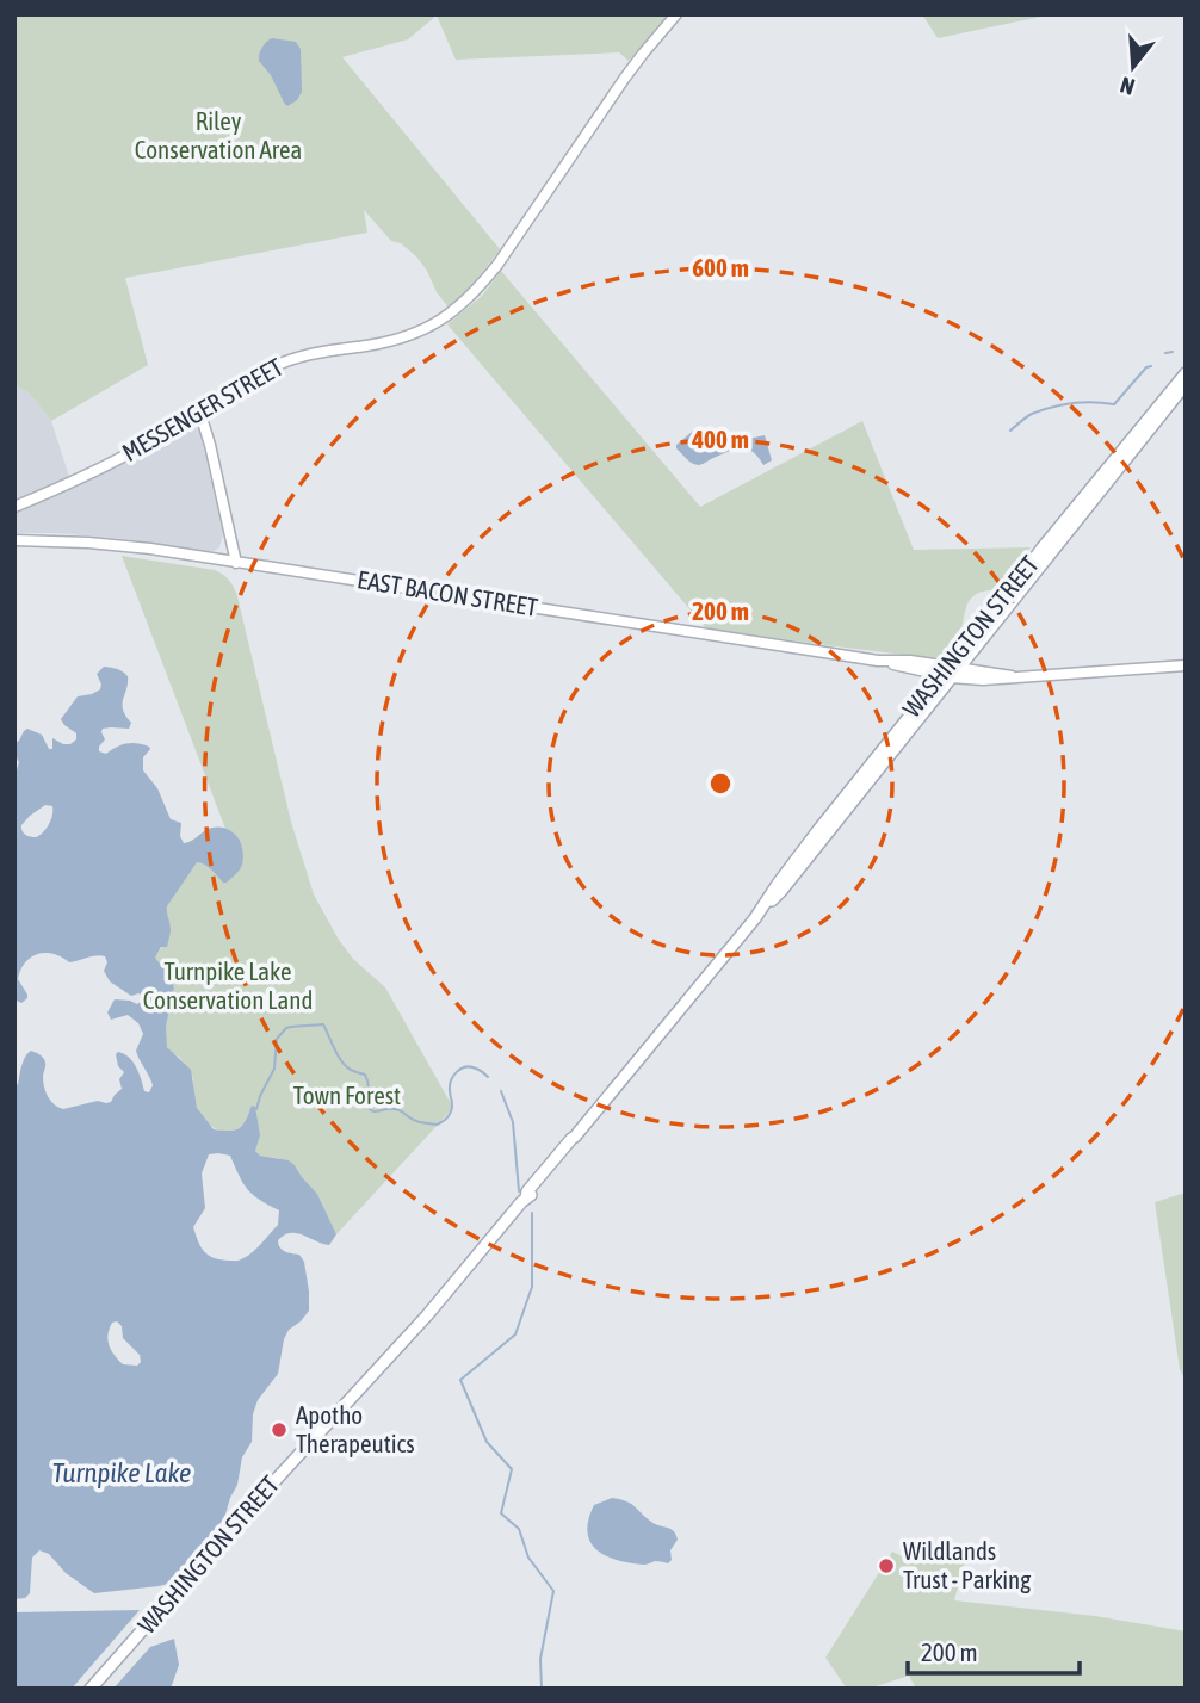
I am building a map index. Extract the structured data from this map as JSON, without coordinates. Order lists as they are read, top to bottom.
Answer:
{
  "streets": {
    "main road": ["MESSENGER STREET", "EAST BACON STREET", "WASHINGTON STREET"]
  },
  "crossings": [
    ["EAST BACON STREET", "WASHINGTON STREET"]
  ],
  "water": ["Turnpike Lake"],
  "parks": ["Riley Conservation Area", "Turnpike Lake Conservation Land", "Town Forest"],
  "places": ["Apotho Therapeutics", "Wildlands Trust - Parking"],
  "scale_bar": "200 m",
  "north": "bottom",
  "rings": ["600 m", "400 m", "200 m"]
}
